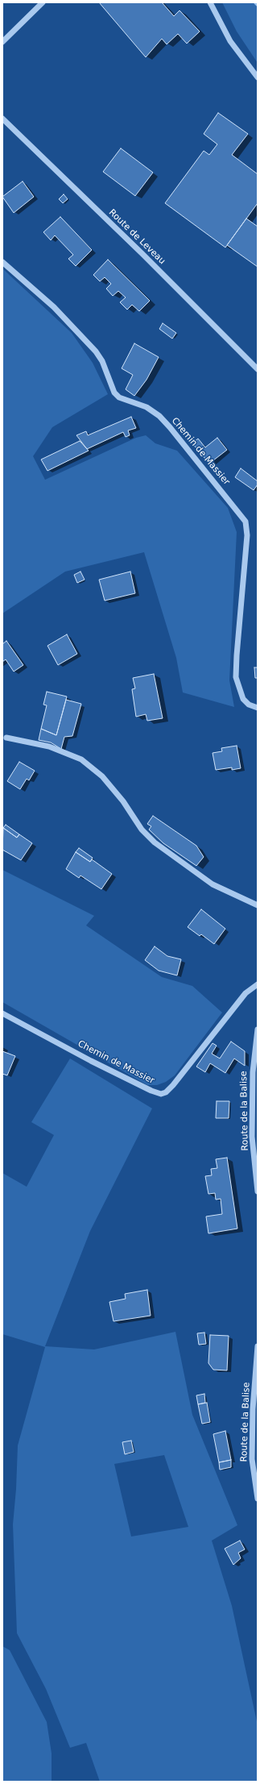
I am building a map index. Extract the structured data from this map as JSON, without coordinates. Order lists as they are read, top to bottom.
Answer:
{
  "streets": {
    "street": ["Route de Leveau", "Chemin de Massier", "Route de la Balise"]
  }
}
